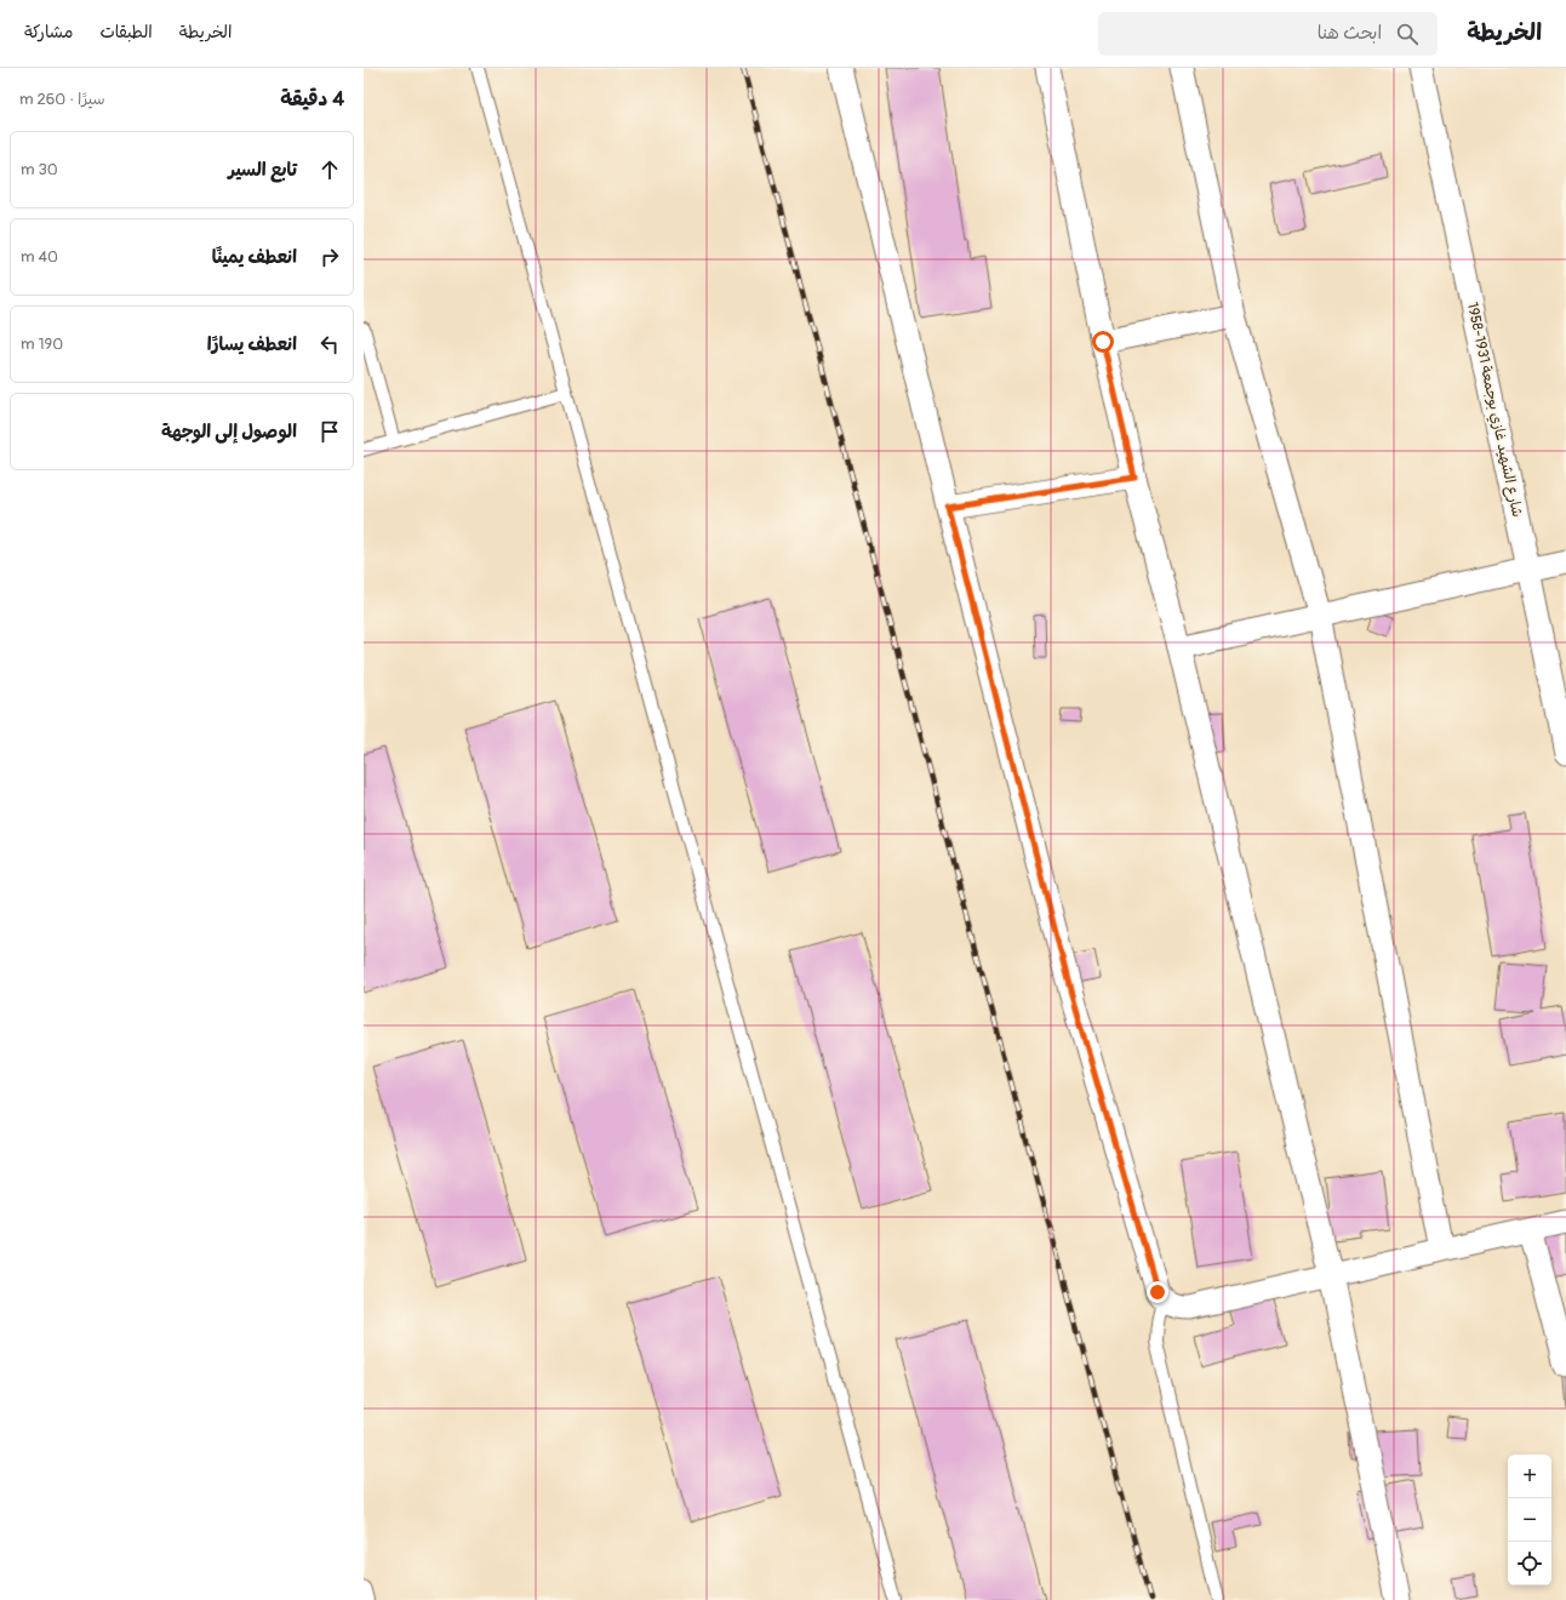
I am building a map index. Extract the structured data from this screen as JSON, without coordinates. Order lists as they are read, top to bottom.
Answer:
{
  "streets": {
    "street": ["شارع الشهيد غازي بوجمعة 1931-1958"]
  },
  "page": {
    "header": "الخريطة",
    "search": "ابحث هنا",
    "nav": ["الخريطة", "الطبقات", "مشاركة"],
    "heading": ["4 دقيقة", "سيرًا · 260 m"],
    "list": [
      ["تابع السير", "30 m"],
      ["انعطف يمينًا", "40 m"],
      ["انعطف يسارًا", "190 m"],
      "الوصول إلى الوجهة"
    ],
    "map_buttons": ["+", "−"]
  }
}
